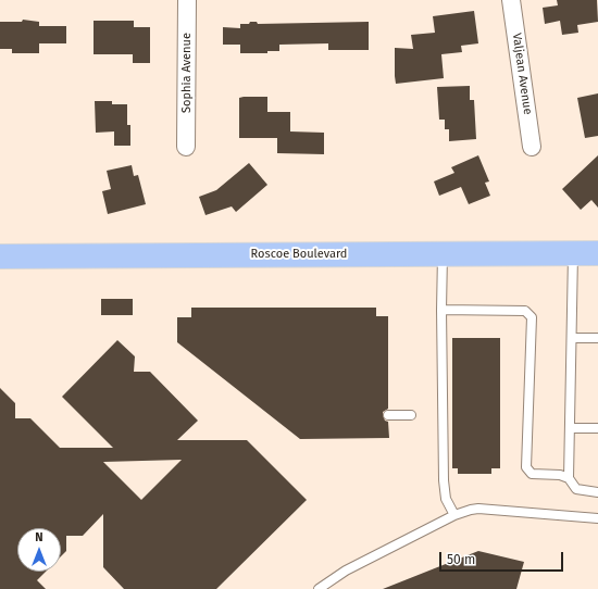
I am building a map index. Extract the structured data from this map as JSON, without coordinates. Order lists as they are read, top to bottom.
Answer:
{
  "streets": {
    "main road": ["Roscoe Boulevard"],
    "street": ["Sophia Avenue", "Valjean Avenue"]
  },
  "scale_bar": "50 m",
  "north": "top"
}
